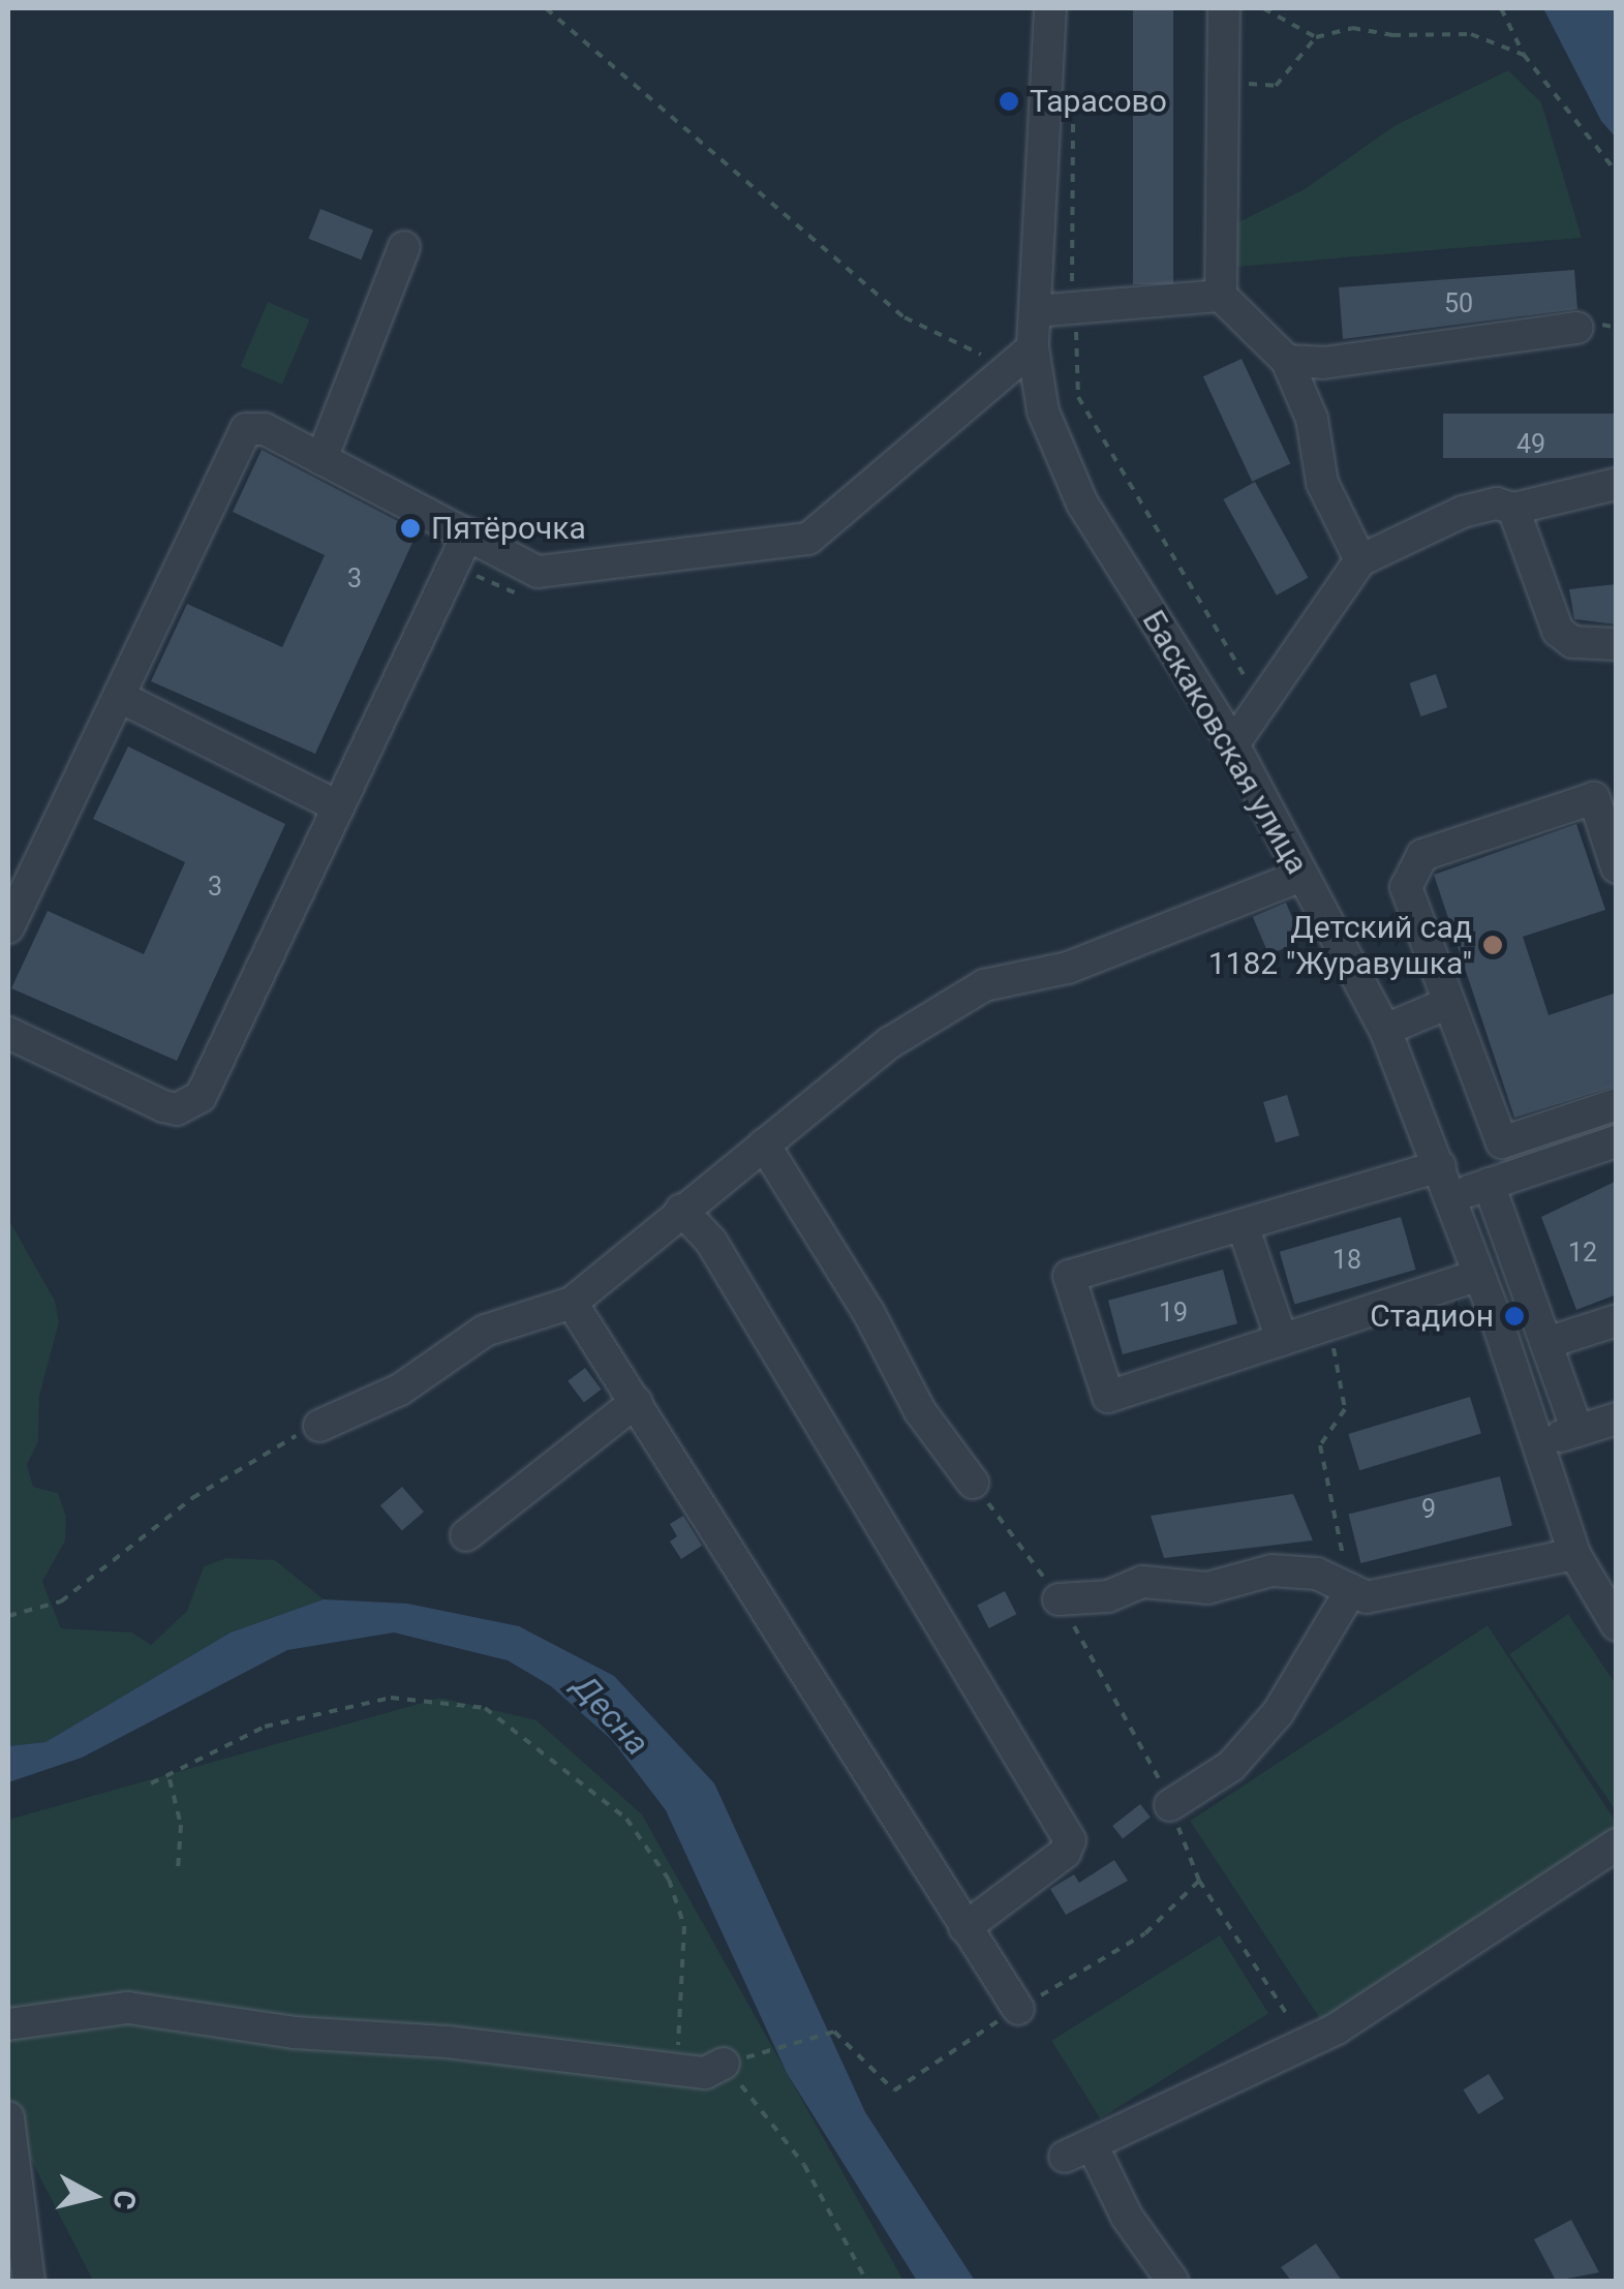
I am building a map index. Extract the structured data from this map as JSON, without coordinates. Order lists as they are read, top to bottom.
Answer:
{
  "streets": {
    "street": ["Баскаковская улица"]
  },
  "water": ["Десна"],
  "places": [
    "Тарасово",
    "Пятёрочка",
    "Детский сад 1182 \"Журавушка\"",
    "Стадион"
  ],
  "house_numbers": [
    "50",
    "49",
    "3",
    "3",
    "12",
    "18",
    "19",
    "9"
  ],
  "north": "right"
}
